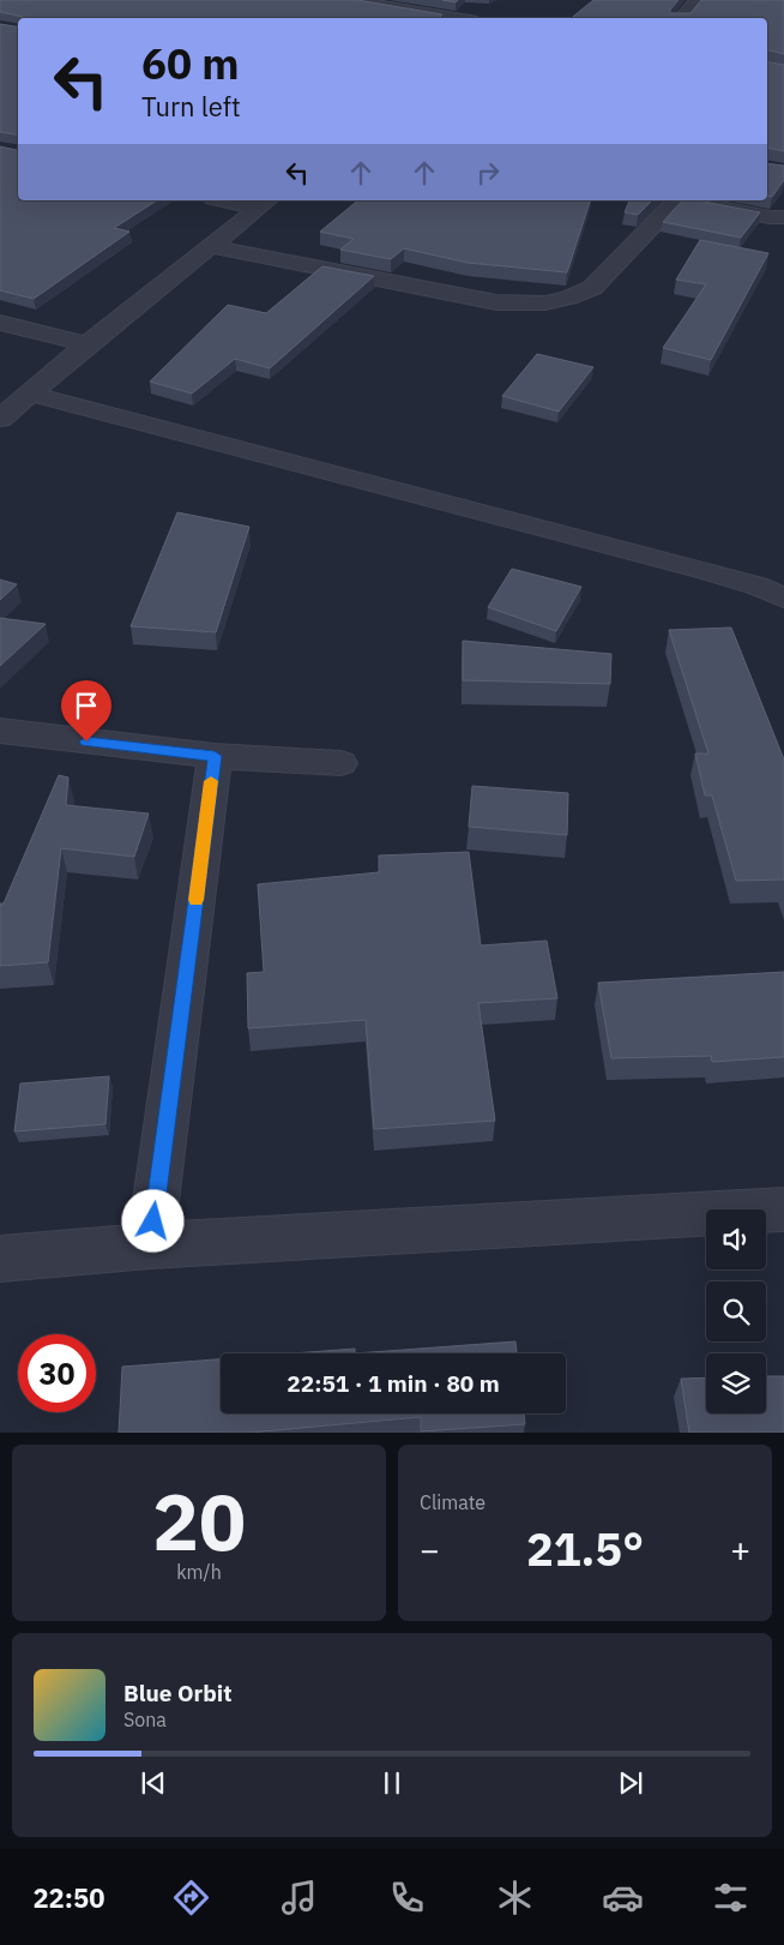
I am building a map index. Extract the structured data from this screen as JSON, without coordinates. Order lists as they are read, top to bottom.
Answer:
{
  "page": {
    "turn": ["60 m", "Turn left"],
    "limit": "30",
    "trip": "22:51 · 1 min · 80 m",
    "tile": [
      ["20", "km/h"],
      "Climate"
    ],
    "heat": ["−", "21.5°", "+"],
    "song": ["Blue Orbit", "Sona"],
    "tabs": "22:50"
  }
}
